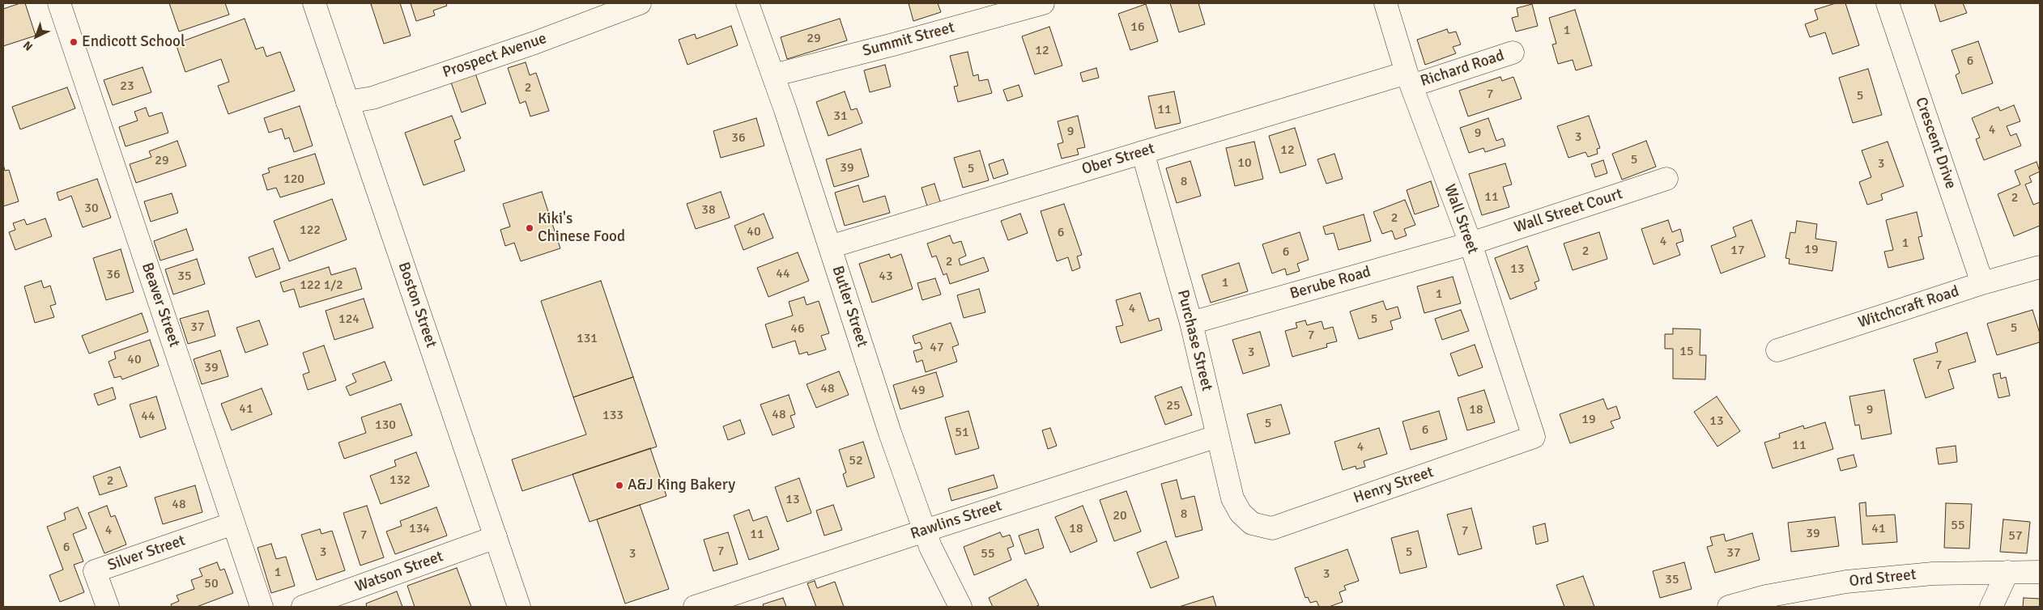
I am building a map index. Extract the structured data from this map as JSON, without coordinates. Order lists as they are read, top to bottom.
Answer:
{
  "streets": {
    "street": [
      "Summit Street",
      "Prospect Avenue",
      "Richard Road",
      "Crescent Drive",
      "Ober Street",
      "Wall Street Court",
      "Wall Street",
      "Berube Road",
      "Beaver Street",
      "Boston Street",
      "Butler Street",
      "Witchcraft Road",
      "Purchase Street",
      "Henry Street",
      "Rawlins Street",
      "Silver Street",
      "Watson Street",
      "Ord Street"
    ]
  },
  "crossings": [
    ["Summit Street", "Butler Street"],
    ["Prospect Avenue", "Boston Street"],
    ["Richard Road", "Ober Street"],
    ["Richard Road", "Wall Street"],
    ["Crescent Drive", "Witchcraft Road"],
    ["Ober Street", "Wall Street"],
    ["Ober Street", "Butler Street"],
    ["Ober Street", "Purchase Street"],
    ["Wall Street Court", "Wall Street"],
    ["Wall Street Court", "Berube Road"],
    ["Wall Street", "Berube Road"],
    ["Wall Street", "Henry Street"],
    ["Berube Road", "Purchase Street"],
    ["Beaver Street", "Silver Street"],
    ["Boston Street", "Watson Street"],
    ["Butler Street", "Rawlins Street"],
    ["Purchase Street", "Henry Street"],
    ["Purchase Street", "Rawlins Street"]
  ],
  "places": ["Endicott School", "Kiki's Chinese Food", "A&J King Bakery"],
  "house_numbers": [
    "16",
    "1",
    "29",
    "12",
    "6",
    "23",
    "2",
    "7",
    "5",
    "11",
    "31",
    "4",
    "9",
    "9",
    "3",
    "36",
    "12",
    "5",
    "29",
    "10",
    "3",
    "39",
    "5",
    "120",
    "8",
    "11",
    "2",
    "30",
    "38",
    "2",
    "122",
    "40",
    "6",
    "4",
    "1",
    "19",
    "17",
    "2",
    "6",
    "2",
    "13",
    "44",
    "36",
    "35",
    "43",
    "1",
    "122 1/2",
    "1",
    "4",
    "124",
    "5",
    "37",
    "5",
    "46",
    "7",
    "131",
    "47",
    "15",
    "3",
    "40",
    "7",
    "39",
    "48",
    "49",
    "25",
    "41",
    "18",
    "9",
    "48",
    "133",
    "44",
    "19",
    "13",
    "5",
    "130",
    "6",
    "51",
    "11",
    "4",
    "52",
    "132",
    "2",
    "13",
    "48",
    "8",
    "20",
    "55",
    "134",
    "18",
    "41",
    "4",
    "7",
    "39",
    "11",
    "7",
    "57",
    "6",
    "7",
    "3",
    "5",
    "37",
    "3",
    "55",
    "1",
    "3",
    "35",
    "50"
  ],
  "north": "bottom left"
}
